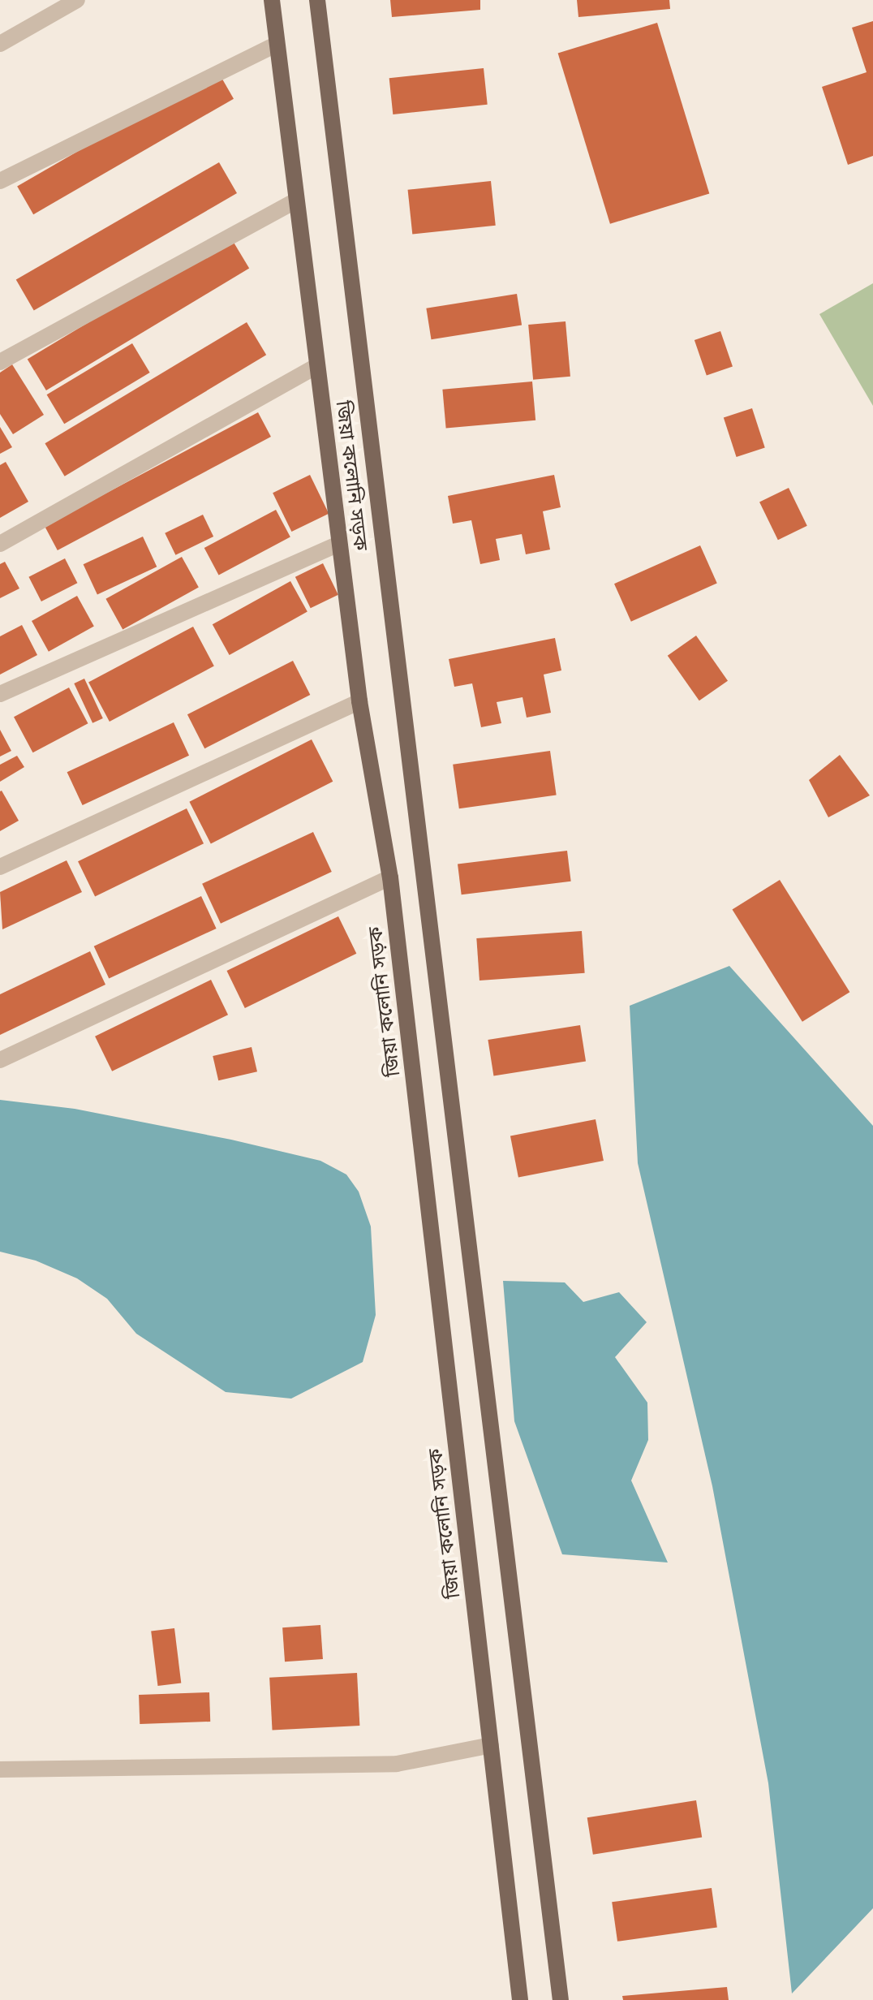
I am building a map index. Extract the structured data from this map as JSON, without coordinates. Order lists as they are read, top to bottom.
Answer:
{
  "streets": {
    "main road": ["জিয়া কলোনি সড়ক"]
  }
}
